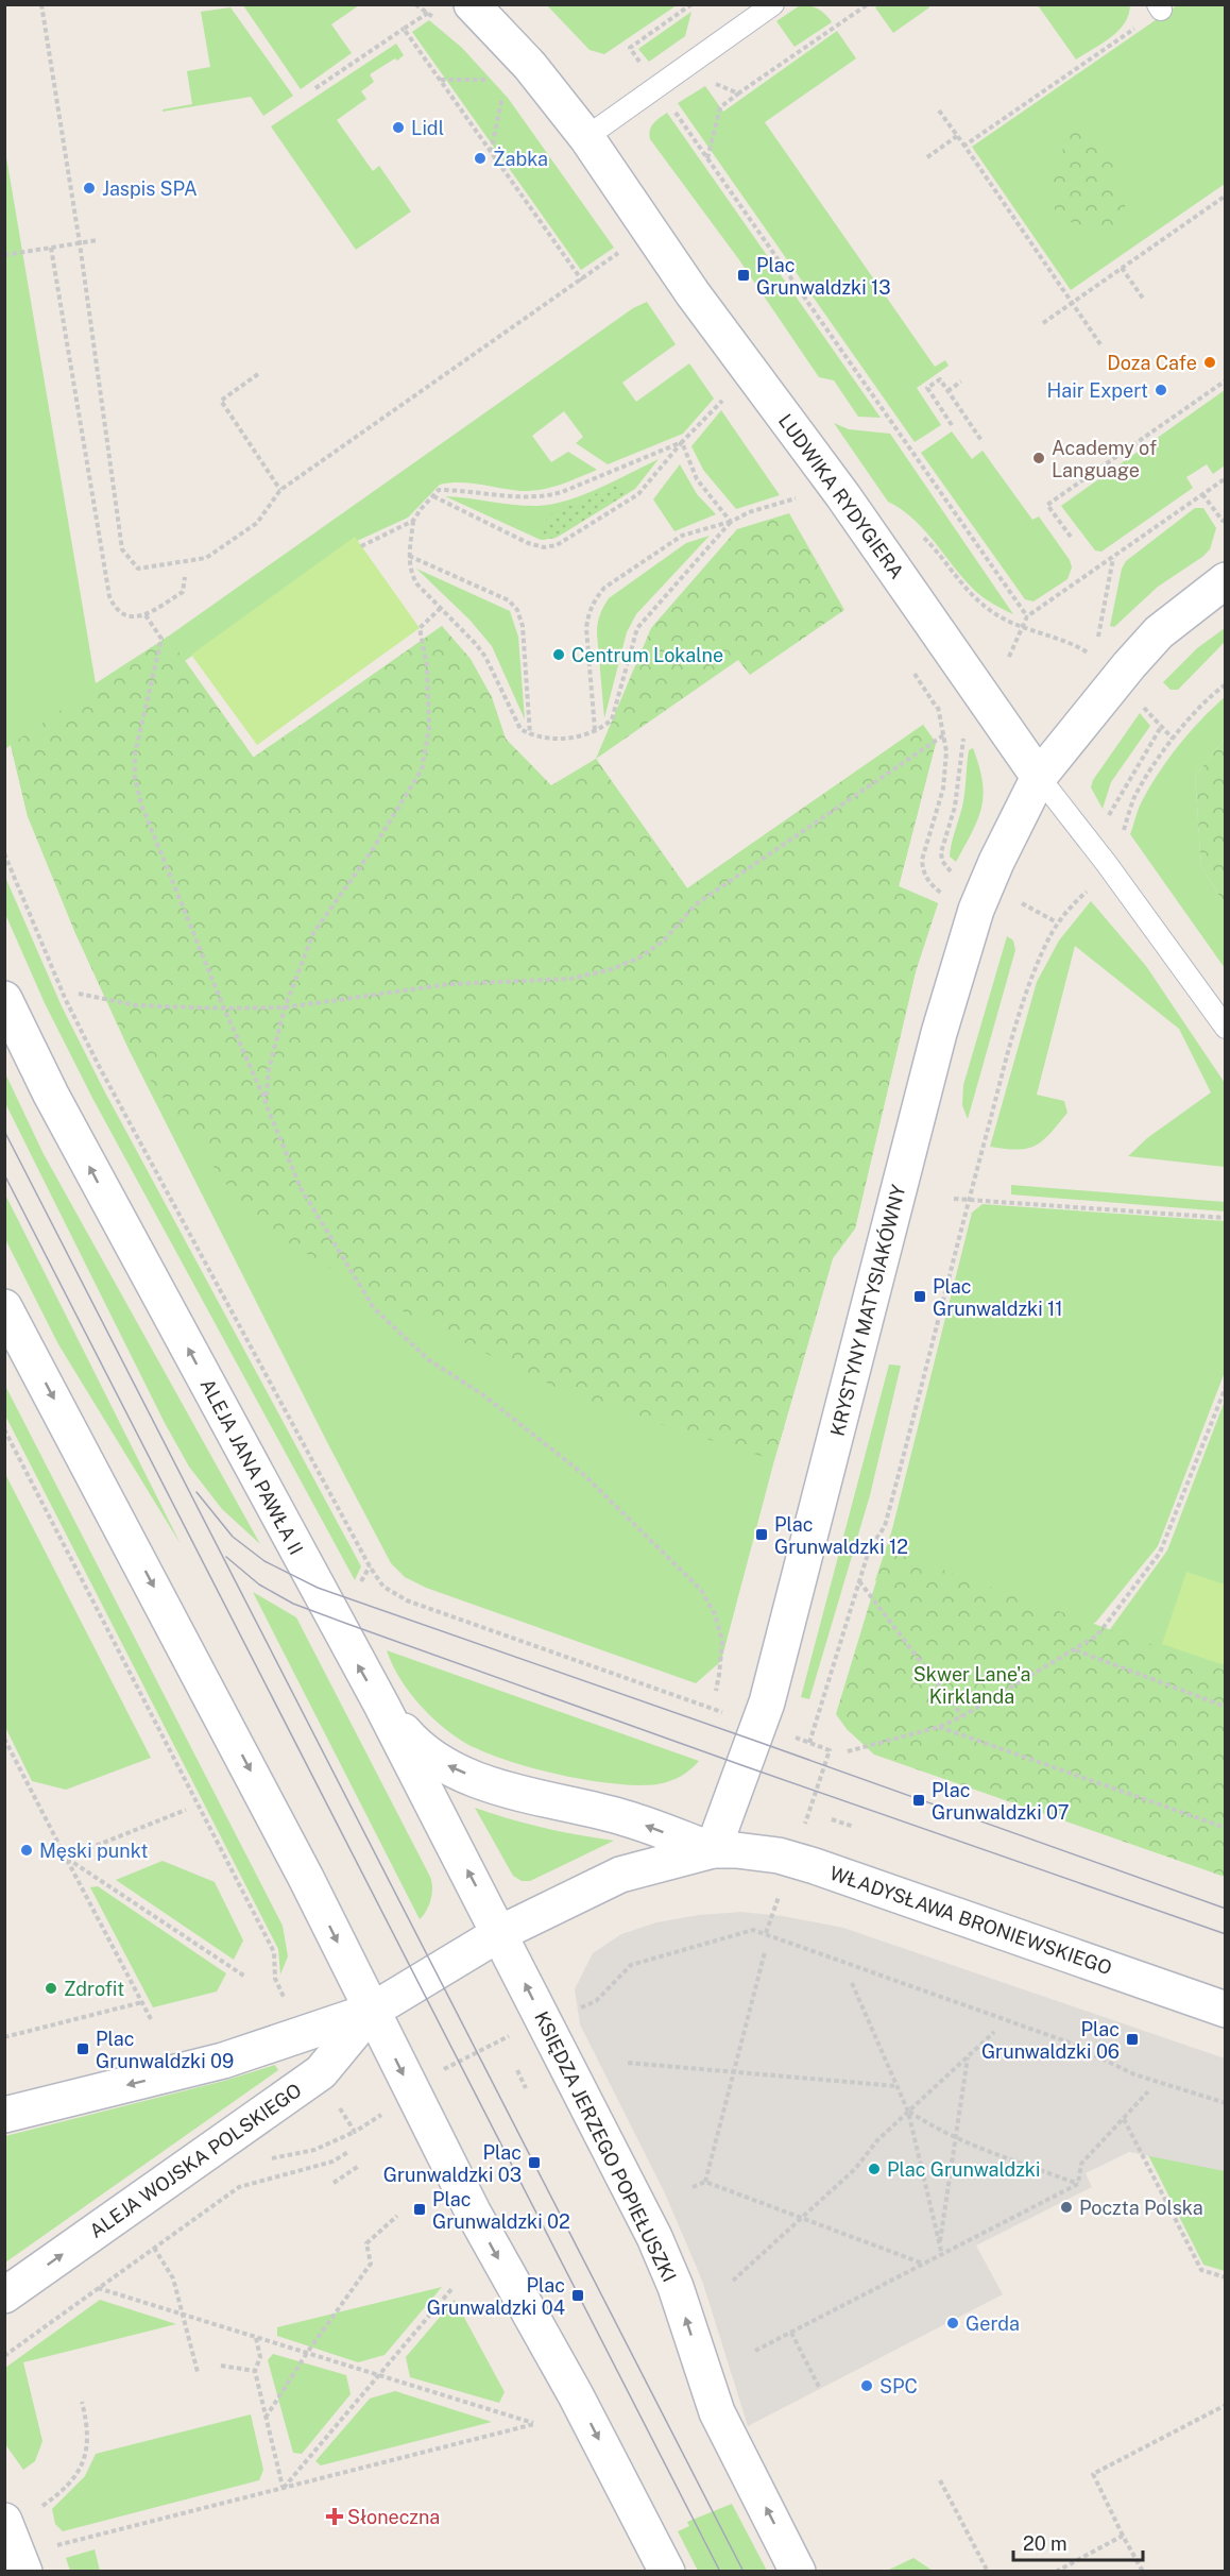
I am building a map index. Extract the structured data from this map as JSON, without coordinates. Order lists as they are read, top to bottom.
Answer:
{
  "streets": {
    "main road": [
      "LUDWIKA RYDYGIERA",
      "KRYSTYNY MATYSIAKÓWNY",
      "ALEJA JANA PAWŁA II",
      "WŁADYSŁAWA BRONIEWSKIEGO",
      "KSIĘDZA JERZEGO POPIEŁUSZKI",
      "ALEJA WOJSKA POLSKIEGO"
    ]
  },
  "crossings": [
    ["LUDWIKA RYDYGIERA", "KRYSTYNY MATYSIAKÓWNY"],
    ["KRYSTYNY MATYSIAKÓWNY", "WŁADYSŁAWA BRONIEWSKIEGO"],
    ["ALEJA JANA PAWŁA II", "WŁADYSŁAWA BRONIEWSKIEGO"],
    ["ALEJA JANA PAWŁA II", "KSIĘDZA JERZEGO POPIEŁUSZKI"],
    ["ALEJA JANA PAWŁA II", "ALEJA WOJSKA POLSKIEGO"],
    ["WŁADYSŁAWA BRONIEWSKIEGO", "KSIĘDZA JERZEGO POPIEŁUSZKI"],
    ["WŁADYSŁAWA BRONIEWSKIEGO", "ALEJA WOJSKA POLSKIEGO"],
    ["KSIĘDZA JERZEGO POPIEŁUSZKI", "ALEJA WOJSKA POLSKIEGO"]
  ],
  "parks": ["Skwer Lane'a Kirklanda"],
  "places": {
    "other": [
      "Lidl",
      "Żabka",
      "Jaspis SPA",
      "Doza Cafe",
      "Hair Expert",
      "Academy of Language",
      "Centrum Lokalne",
      "Męski punkt",
      "Zdrofit",
      "Plac Grunwaldzki",
      "Poczta Polska",
      "Gerda",
      "SPC"
    ],
    "transit": [
      "Plac Grunwaldzki 13",
      "Plac Grunwaldzki 11",
      "Plac Grunwaldzki 12",
      "Plac Grunwaldzki 07",
      "Plac Grunwaldzki 06",
      "Plac Grunwaldzki 09",
      "Plac Grunwaldzki 03",
      "Plac Grunwaldzki 02",
      "Plac Grunwaldzki 04"
    ],
    "health": ["Słoneczna"]
  },
  "scale_bar": "20 m"
}
